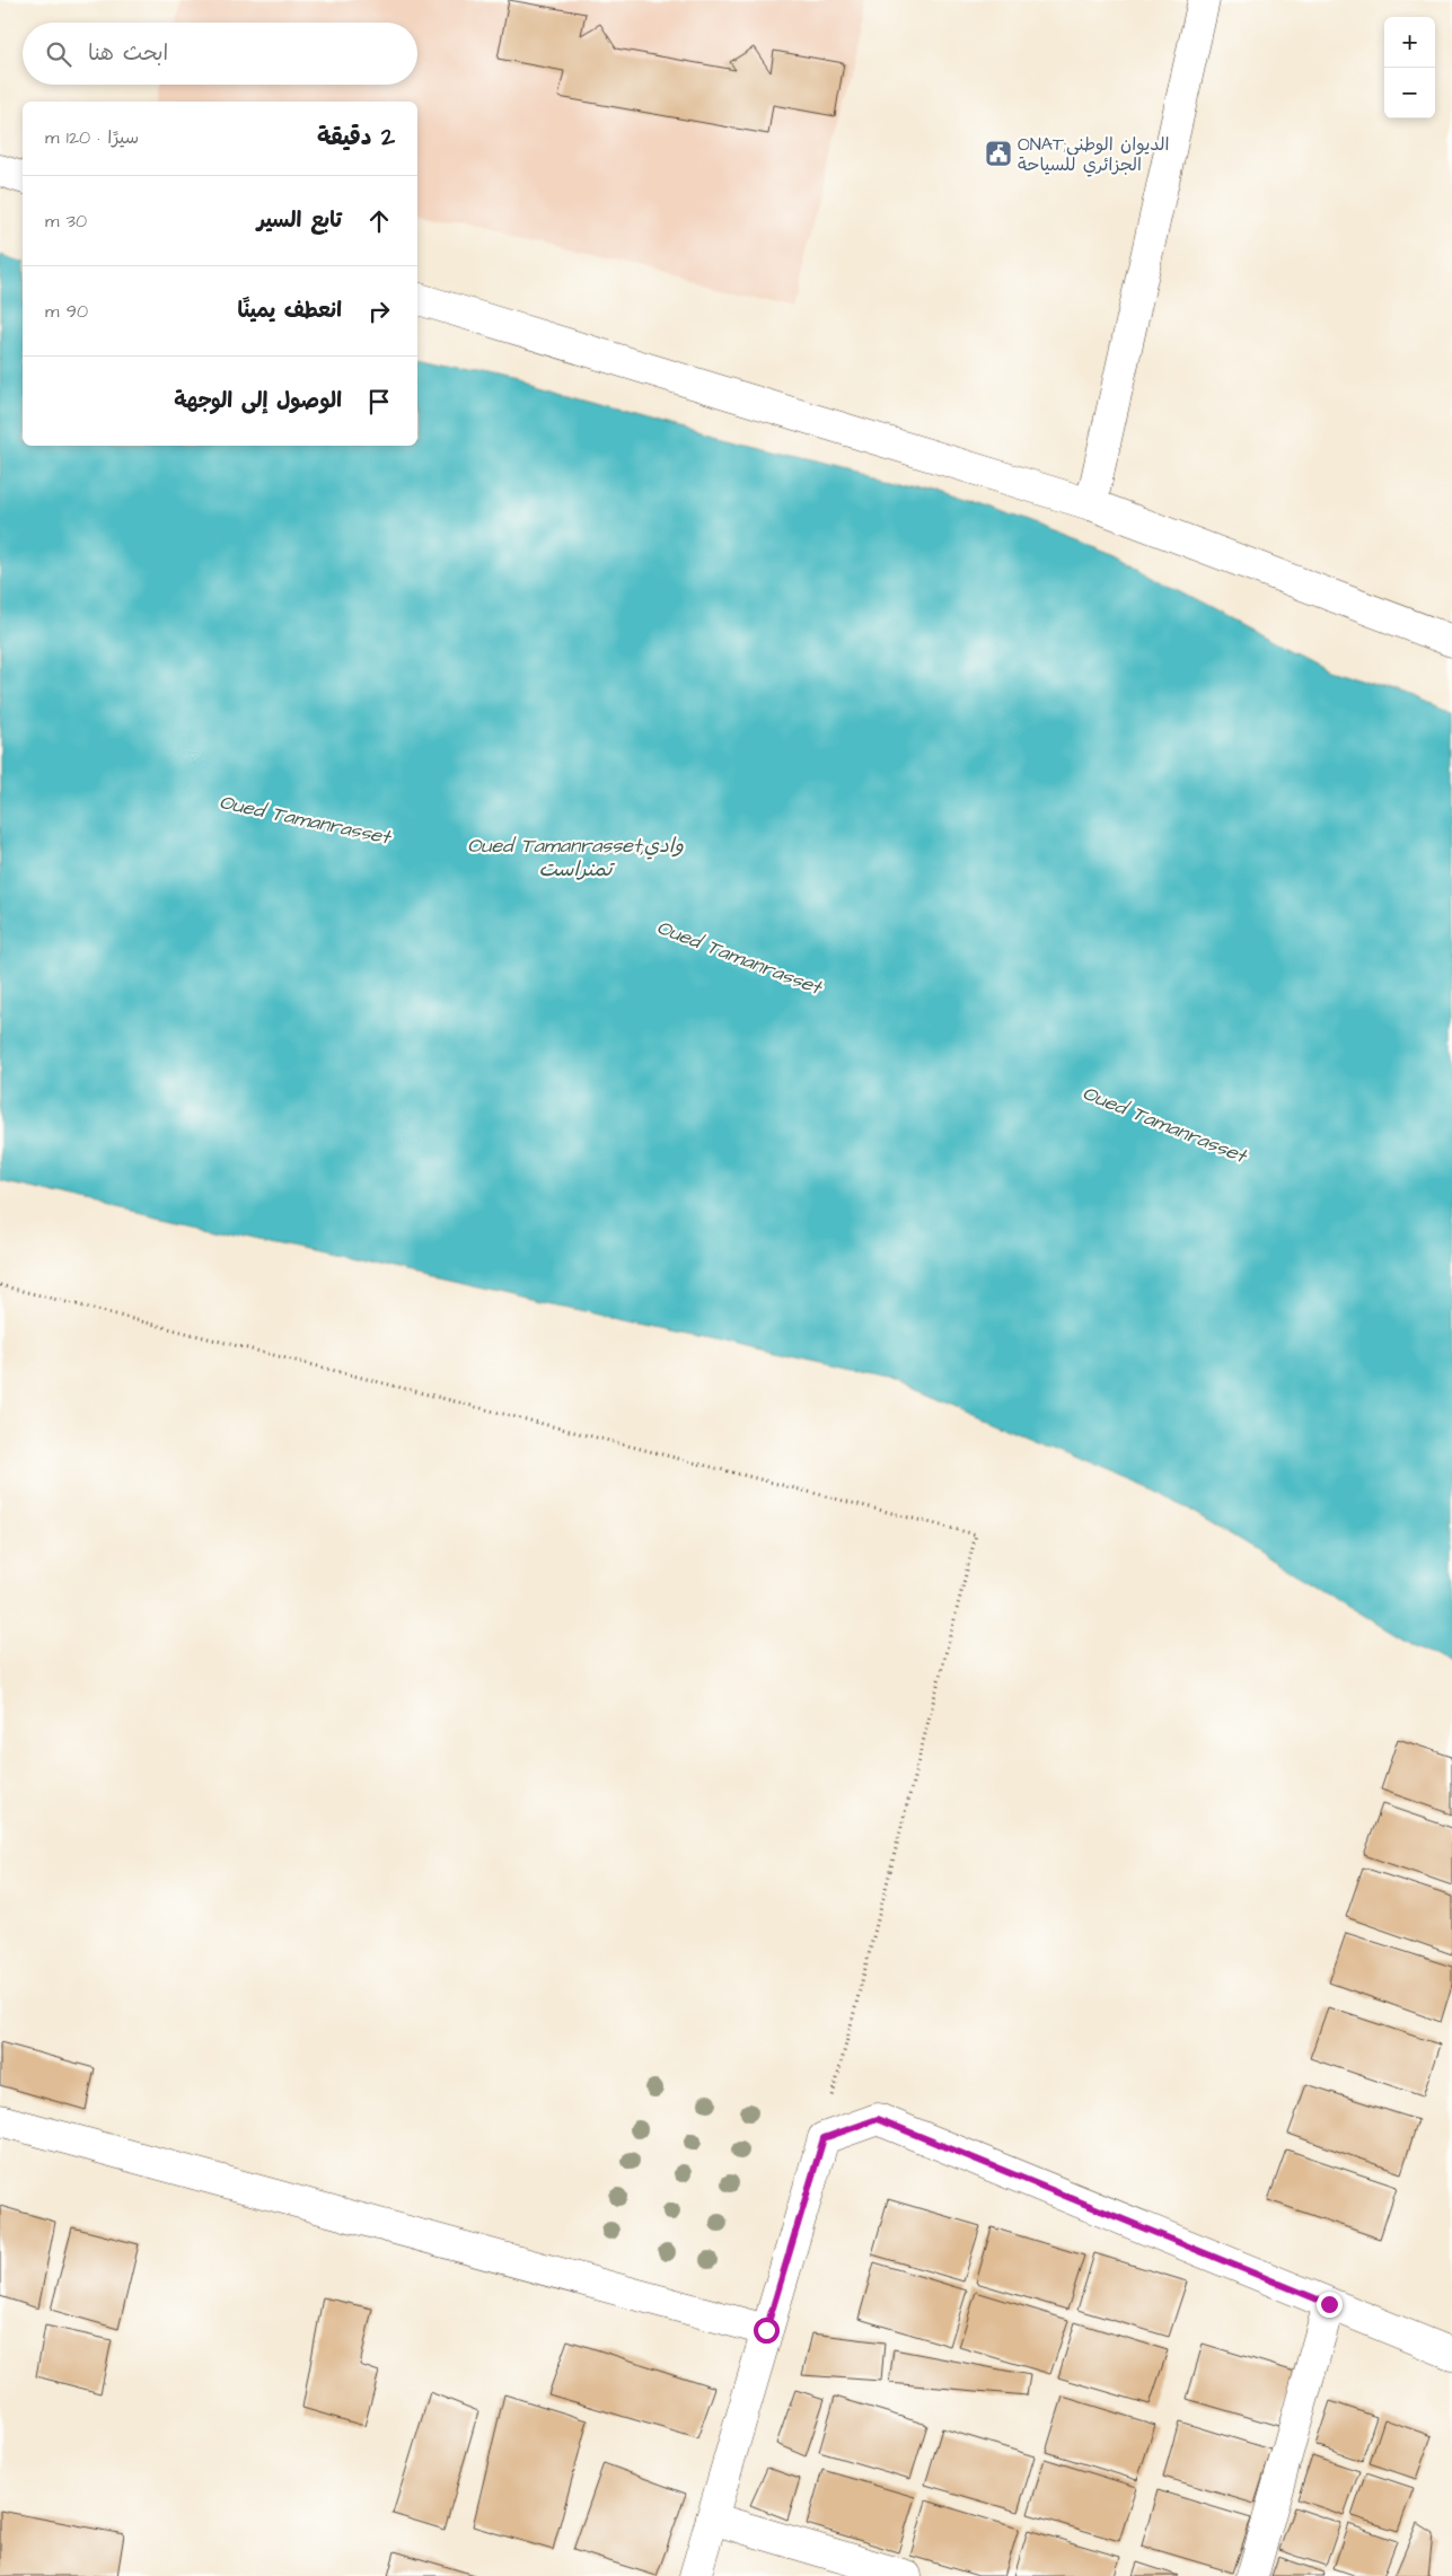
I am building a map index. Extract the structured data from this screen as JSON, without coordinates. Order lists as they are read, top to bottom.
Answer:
{
  "water": ["Oued Tamanrasset", "Oued Tamanrasset;وادي تمنراست"],
  "places": {
    "public building": ["ONAT;الديوان الوطني الجزائري للسياحة"]
  },
  "page": {
    "map_buttons": ["+", "−"],
    "search": "ابحث هنا",
    "heading": ["2 دقيقة", "سيرًا · 120 m"],
    "list": [
      ["تابع السير", "30 m"],
      ["انعطف يمينًا", "90 m"],
      "الوصول إلى الوجهة"
    ]
  }
}
